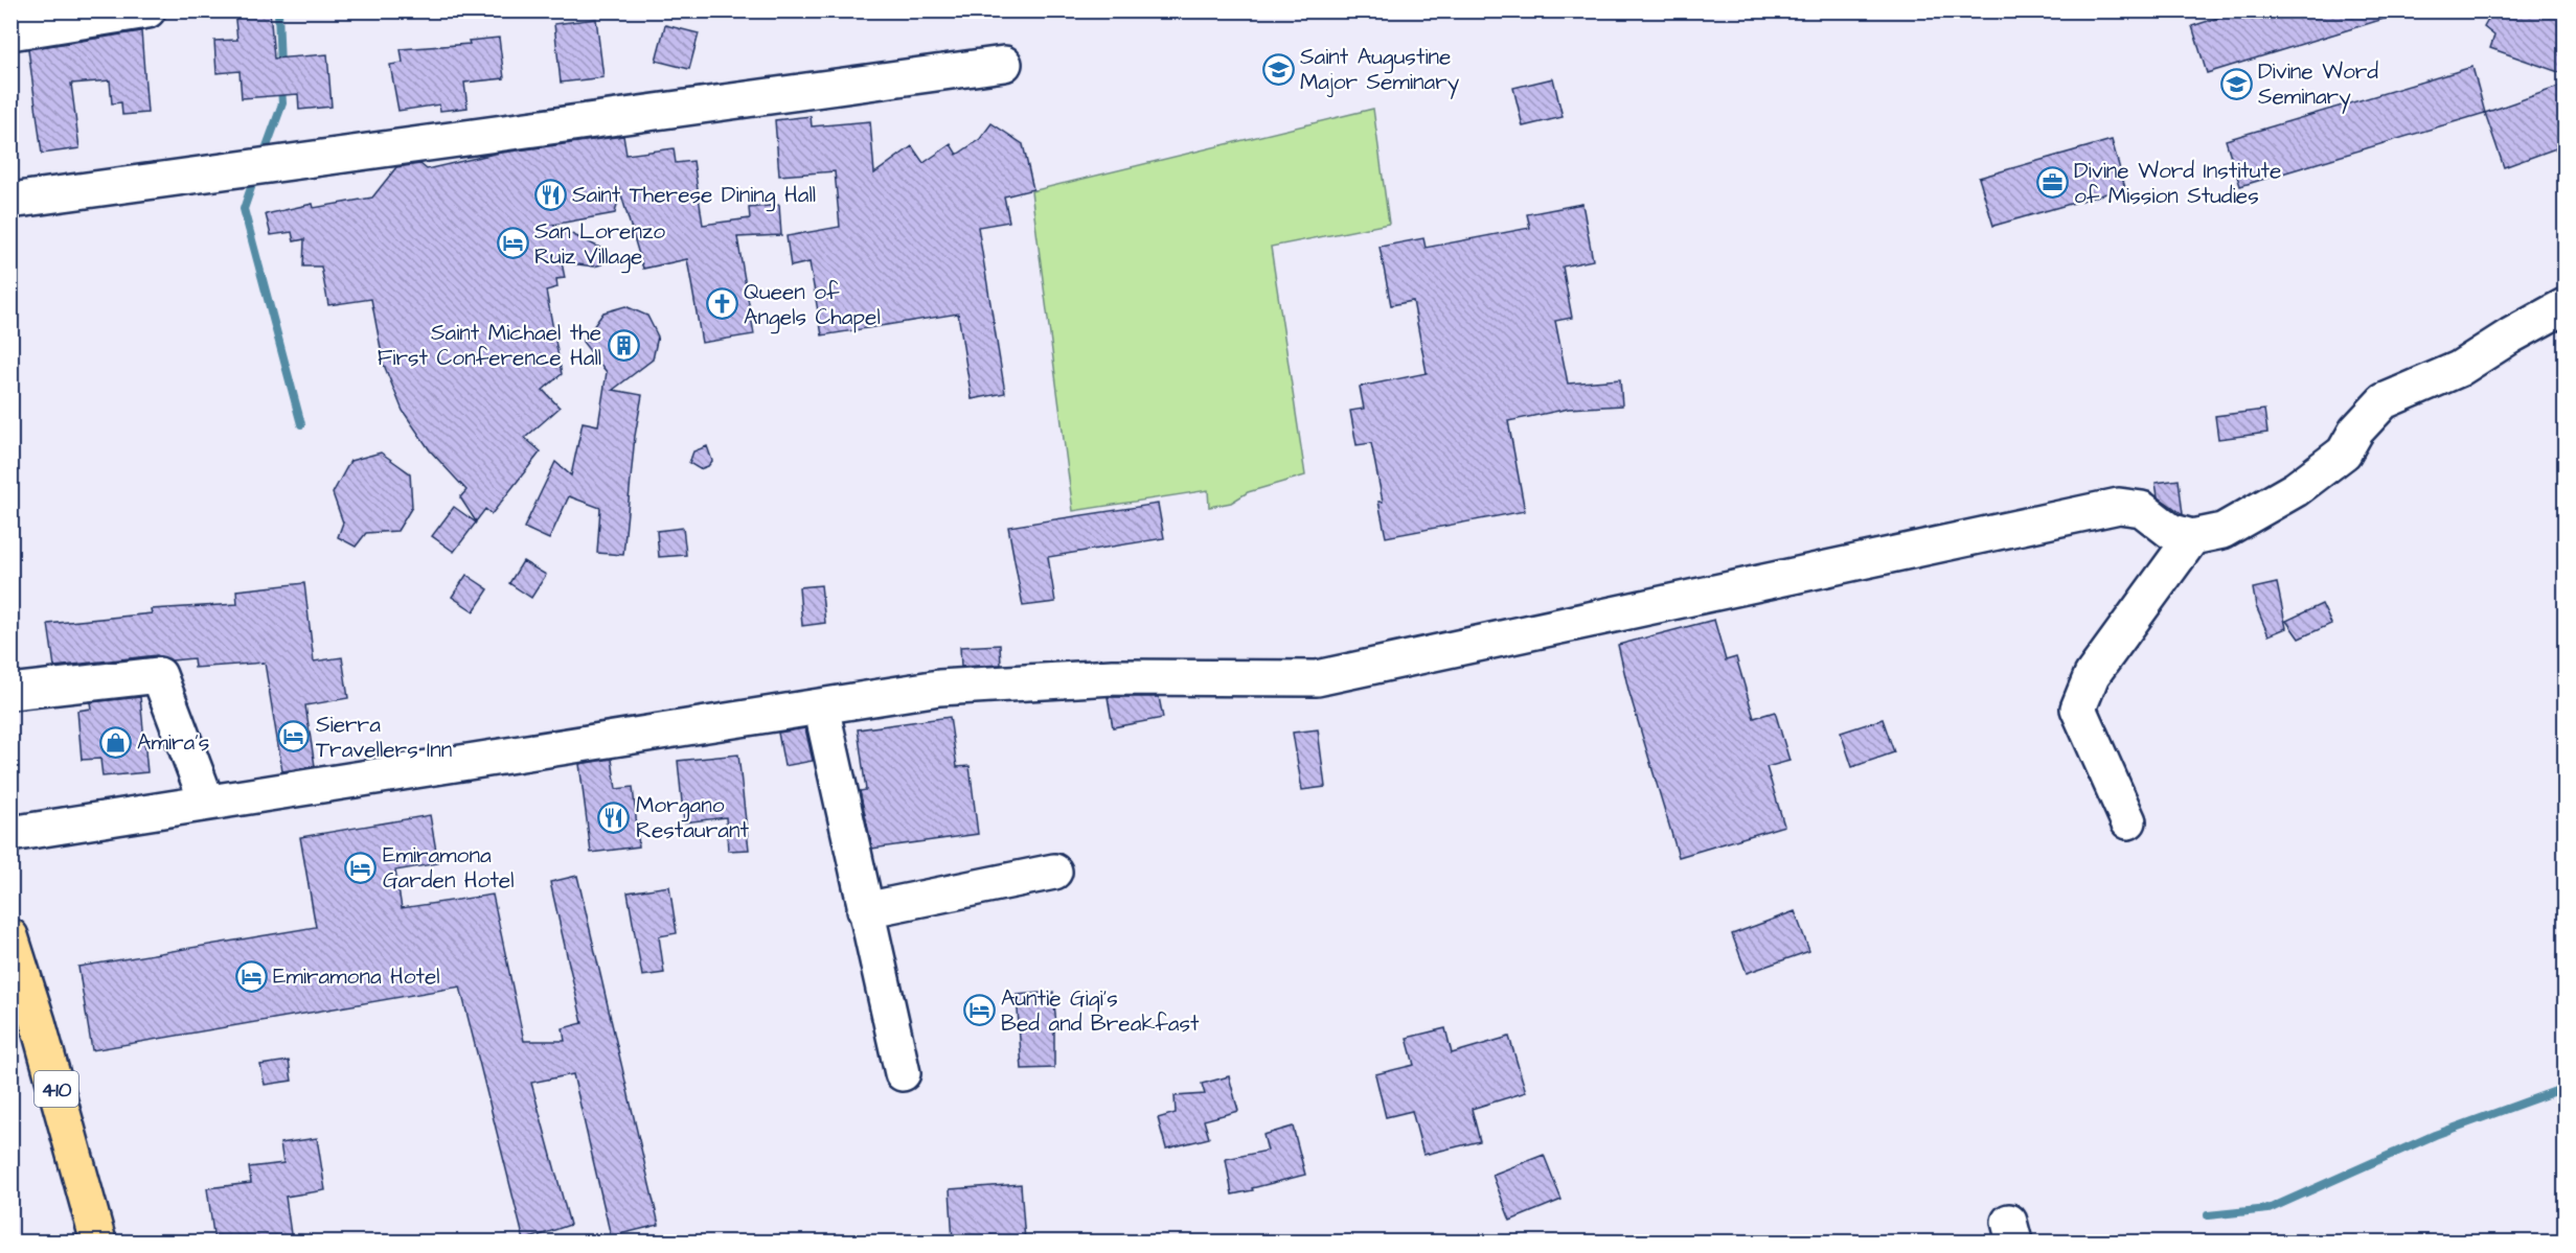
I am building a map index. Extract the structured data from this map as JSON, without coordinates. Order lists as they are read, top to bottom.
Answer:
{
  "streets": {
    "main road": ["410"]
  },
  "places": {
    "school or university": ["Saint Augustine Major Seminary", "Divine Word Seminary"],
    "office": ["Divine Word Institute of Mission Studies"],
    "restaurant": ["Saint Therese Dining Hall", "Morgano Restaurant"],
    "hotel": [
      "San Lorenzo Ruiz Village",
      "Sierra Travellers Inn",
      "Emiramona Garden Hotel",
      "Emiramona Hotel",
      "Auntie Gigi's Bed and Breakfast"
    ],
    "church": ["Queen of Angels Chapel"],
    "building": ["Saint Michael the First Conference Hall"],
    "shop": ["Amira’s"]
  }
}
